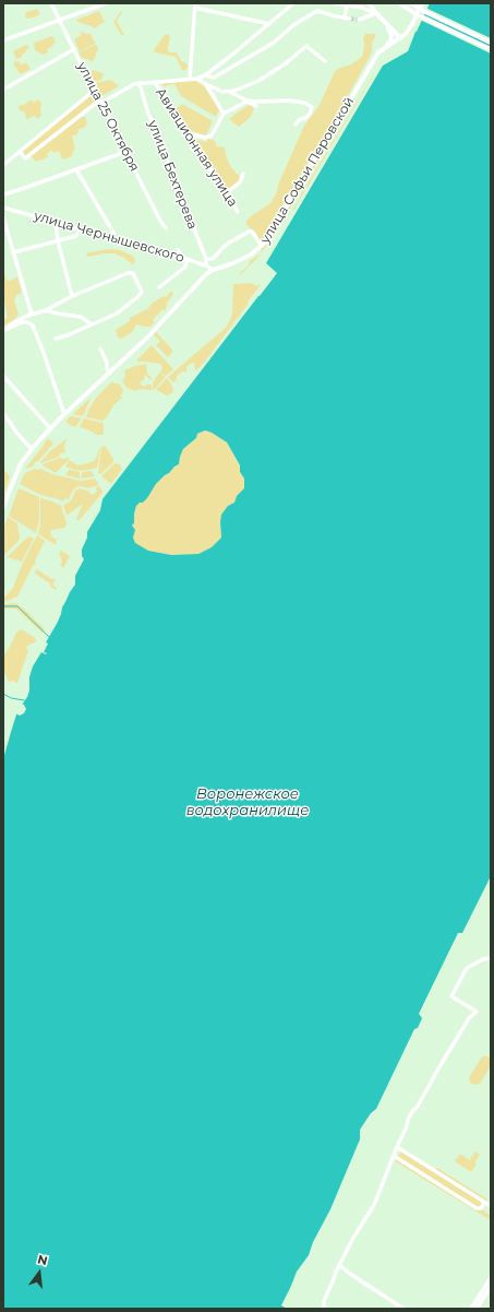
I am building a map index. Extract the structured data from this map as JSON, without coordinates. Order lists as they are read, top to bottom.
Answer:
{
  "streets": {
    "main road": ["улица Софьи Перовской"],
    "street": [
      "улица 25 Октября",
      "Авиационная улица",
      "улица Бехтерева",
      "улица Чернышевского"
    ]
  },
  "crossings": [
    ["улица Софьи Перовской", "улица Чернышевского"],
    ["улица Бехтерева", "улица Чернышевского"]
  ],
  "water": ["Воронежское водохранилище"],
  "north": "top"
}
